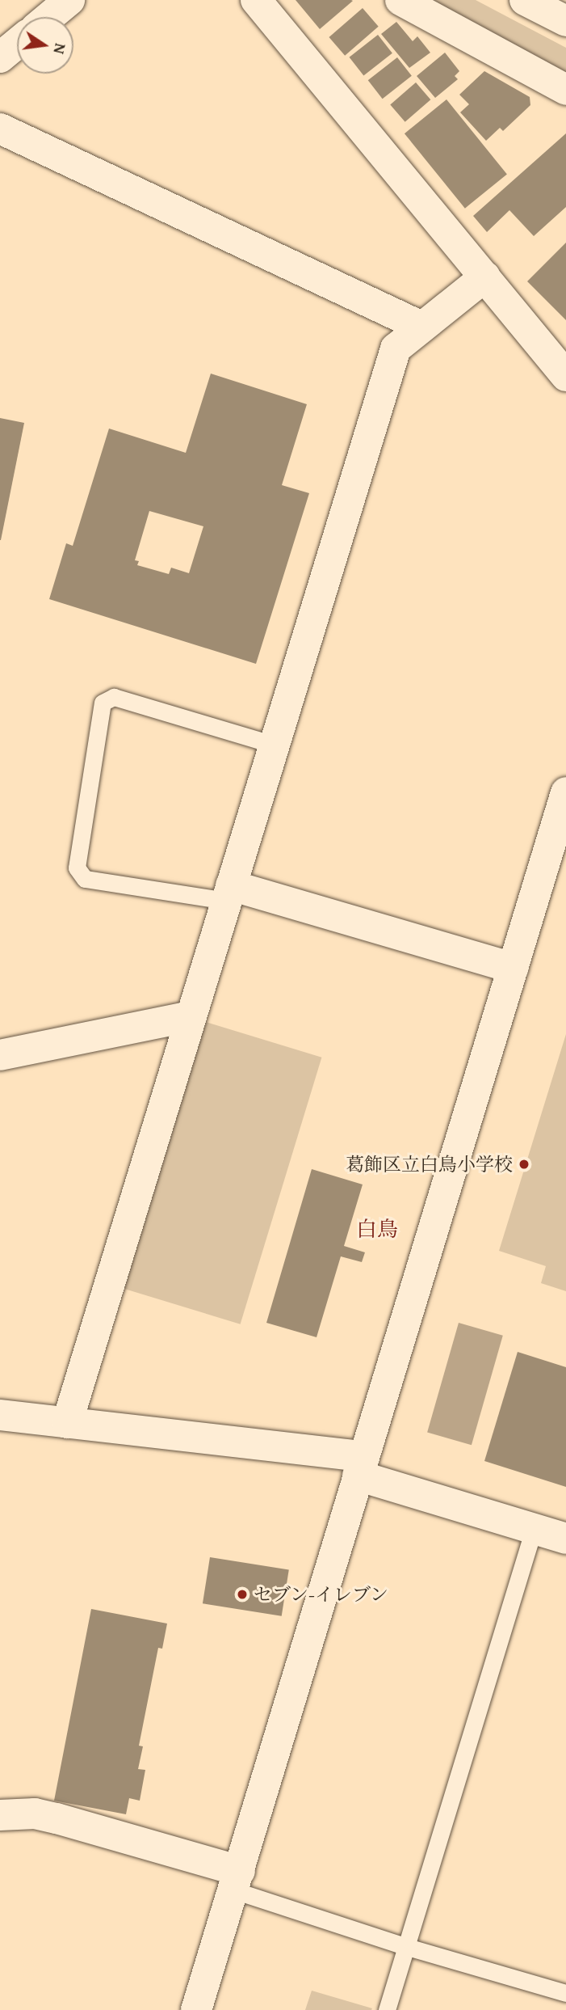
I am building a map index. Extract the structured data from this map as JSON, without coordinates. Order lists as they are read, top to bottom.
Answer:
{
  "districts": ["白鳥"],
  "places": ["葛飾区立白鳥小学校", "セブン-イレブン"],
  "north": "right"
}
